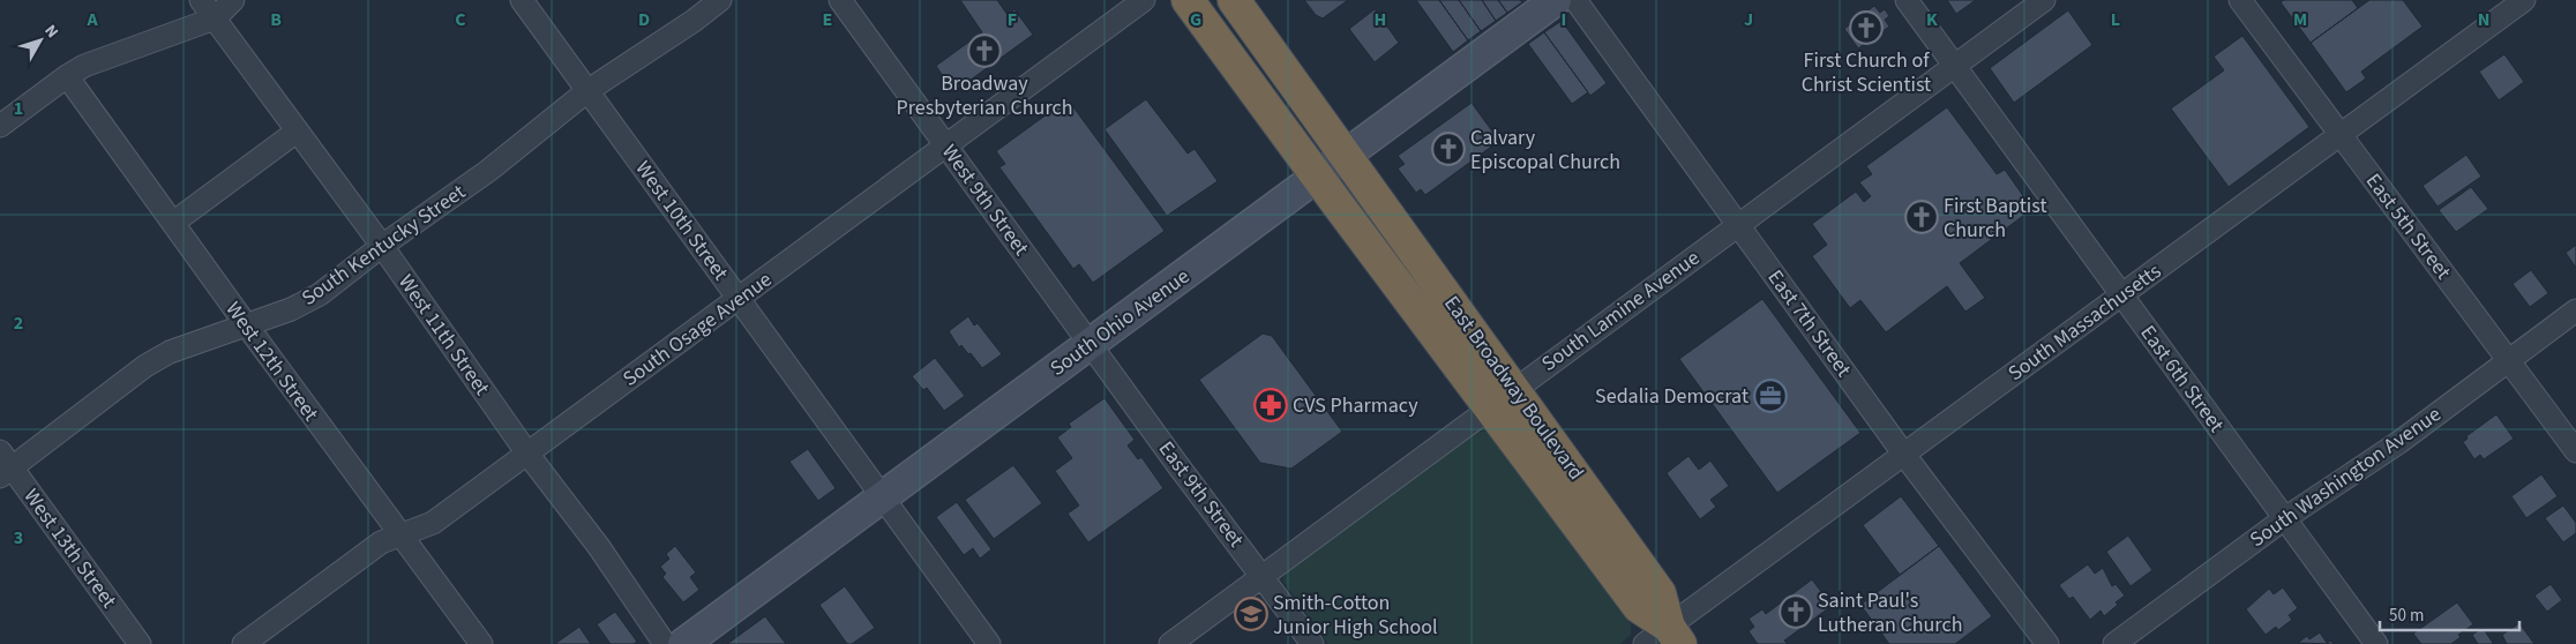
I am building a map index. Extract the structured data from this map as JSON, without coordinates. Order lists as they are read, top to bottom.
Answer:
{
  "streets": {
    "highway": ["East Broadway Boulevard"],
    "main road": ["South Ohio Avenue"],
    "street": [
      "West 9th Street",
      "West 10th Street",
      "East 5th Street",
      "South Kentucky Street",
      "South Lamine Avenue",
      "South Massachusetts",
      "East 7th Street",
      "South Osage Avenue",
      "West 11th Street",
      "West 12th Street",
      "East 6th Street",
      "South Washington Avenue",
      "East 9th Street",
      "West 13th Street"
    ]
  },
  "crossings": [
    ["West 9th Street", "South Ohio Avenue"],
    ["West 9th Street", "South Osage Avenue"],
    ["West 9th Street", "East 9th Street"],
    ["West 10th Street", "South Kentucky Street"],
    ["West 10th Street", "South Ohio Avenue"],
    ["West 10th Street", "South Osage Avenue"],
    ["East 5th Street", "South Massachusetts"],
    ["East 5th Street", "South Washington Avenue"],
    ["South Kentucky Street", "West 11th Street"],
    ["South Kentucky Street", "West 12th Street"],
    ["South Kentucky Street", "West 13th Street"],
    ["South Lamine Avenue", "East 7th Street"],
    ["South Lamine Avenue", "East 6th Street"],
    ["South Lamine Avenue", "East Broadway Boulevard"],
    ["South Lamine Avenue", "East 9th Street"],
    ["South Ohio Avenue", "East Broadway Boulevard"],
    ["South Ohio Avenue", "East 9th Street"],
    ["South Massachusetts", "East 7th Street"],
    ["South Massachusetts", "East 6th Street"],
    ["South Massachusetts", "East Broadway Boulevard"],
    ["South Osage Avenue", "West 11th Street"],
    ["South Osage Avenue", "West 12th Street"],
    ["East 6th Street", "South Washington Avenue"]
  ],
  "places": {
    "church": [
      "First Church of Christ Scientist",
      "Broadway Presbyterian Church",
      "Calvary Episcopal Church",
      "First Baptist Church",
      "Saint Paul's Lutheran Church"
    ],
    "office": ["Sedalia Democrat"],
    "pharmacy": ["CVS Pharmacy"],
    "school or university": ["Smith-Cotton Junior High School"]
  },
  "scale_bar": "50 m",
  "north": "top right",
  "grid": {
    "columns": [
      "A",
      "B",
      "C",
      "D",
      "E",
      "F",
      "G",
      "H",
      "I",
      "J",
      "K",
      "L",
      "M",
      "N"
    ],
    "rows": ["1", "2", "3"]
  }
}
